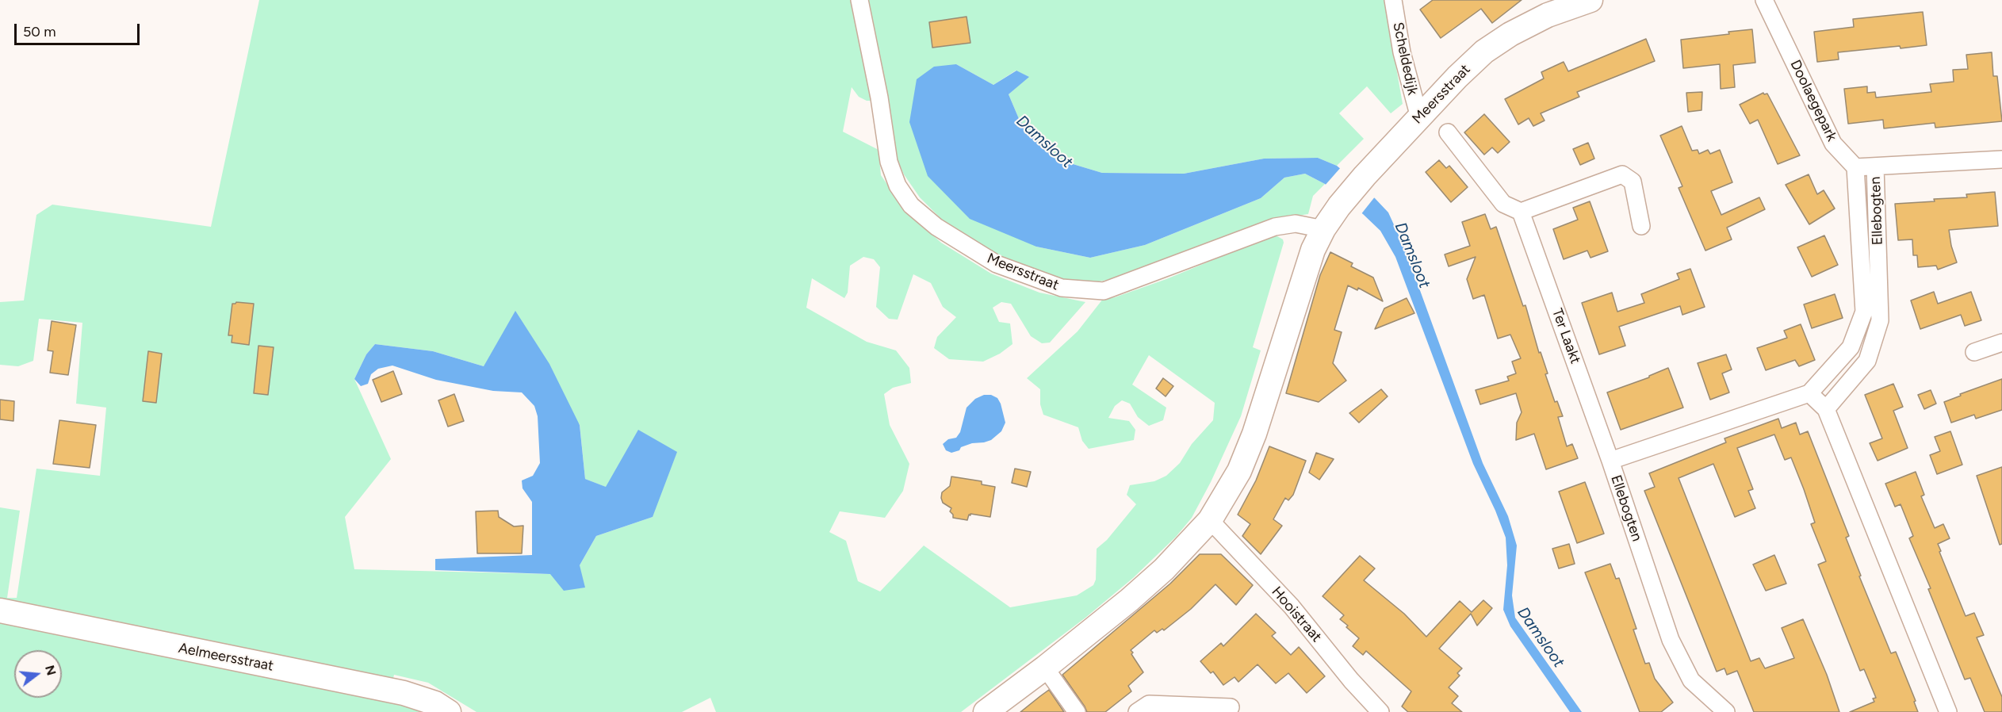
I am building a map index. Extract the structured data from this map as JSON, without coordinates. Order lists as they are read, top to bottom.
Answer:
{
  "streets": {
    "main road": ["Meersstraat", "Aelmeersstraat"],
    "street": [
      "Scheldedijk",
      "Doolaegepark",
      "Ellebogten",
      "Ter Laakt",
      "Hooistraat"
    ]
  },
  "crossings": [
    ["Scheldedijk", "Meersstraat"],
    ["Meersstraat", "Hooistraat"],
    ["Doolaegepark", "Ellebogten"],
    ["Ellebogten", "Ter Laakt"]
  ],
  "water": ["Damsloot"],
  "scale_bar": "50 m",
  "north": "right"
}
